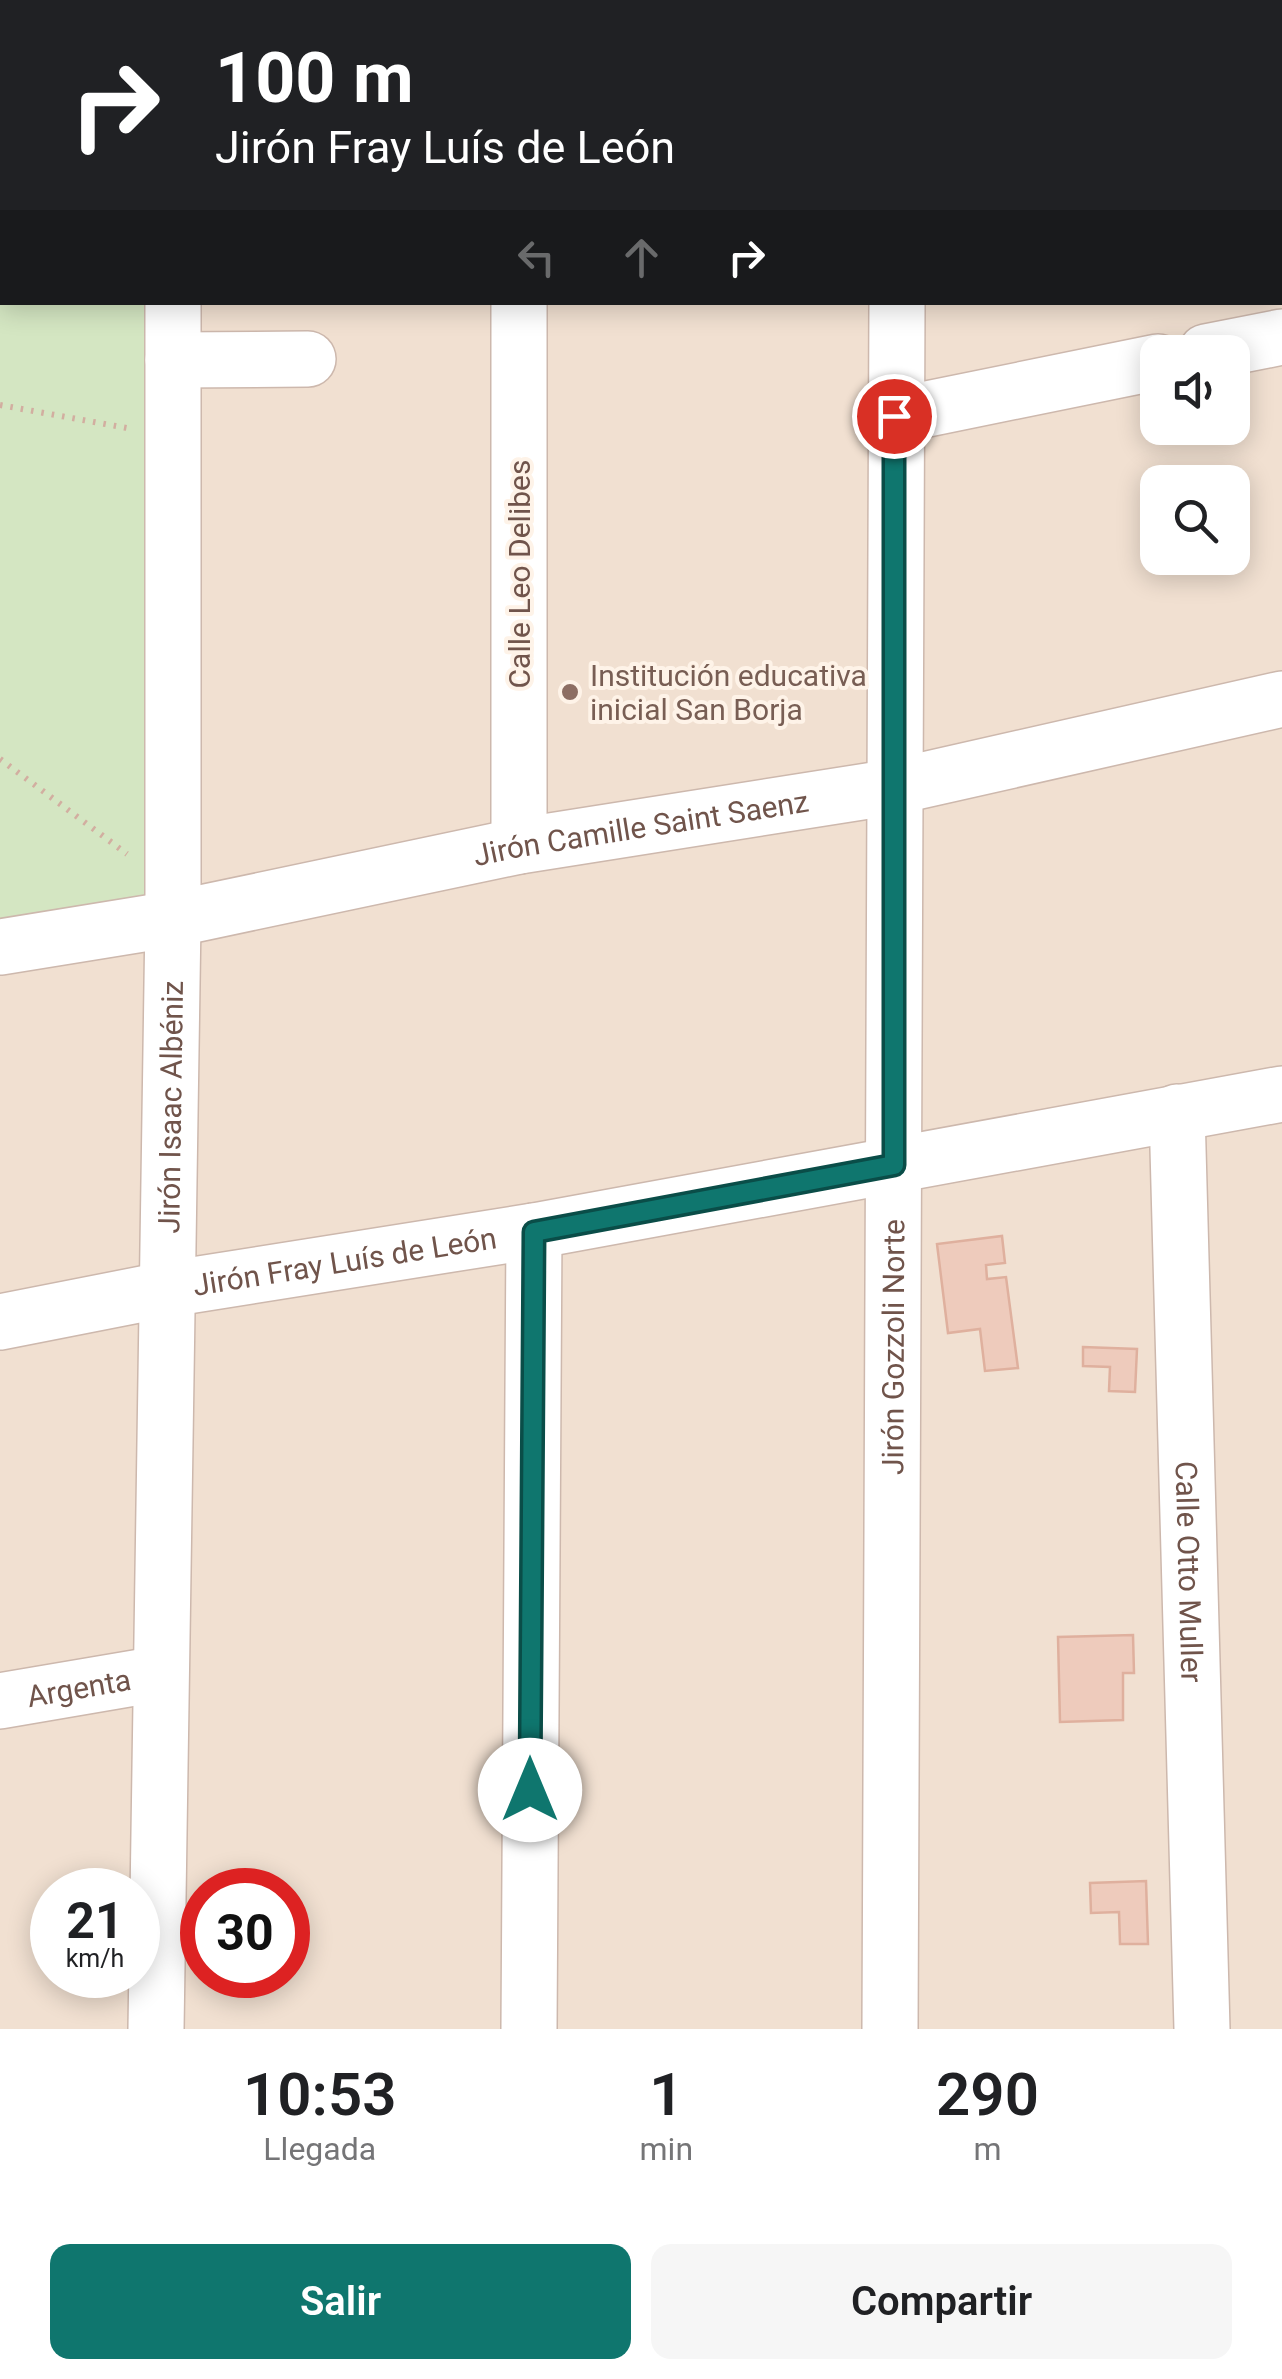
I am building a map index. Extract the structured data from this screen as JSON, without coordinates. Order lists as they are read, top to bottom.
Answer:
{
  "streets": {
    "street": [
      "Calle Leo Delibes",
      "Jirón Camille Saint Saenz",
      "Jirón Isaac Albéniz",
      "Jirón Fray Luís de León",
      "Jirón Gozzoli Norte",
      "Calle Otto Muller",
      "Argenta"
    ]
  },
  "crossings": [
    ["Calle Leo Delibes", "Jirón Camille Saint Saenz"],
    ["Jirón Camille Saint Saenz", "Jirón Isaac Albéniz"],
    ["Jirón Camille Saint Saenz", "Jirón Gozzoli Norte"],
    ["Jirón Isaac Albéniz", "Jirón Fray Luís de León"],
    ["Jirón Isaac Albéniz", "Argenta"],
    ["Jirón Fray Luís de León", "Jirón Gozzoli Norte"],
    ["Jirón Fray Luís de León", "Calle Otto Muller"]
  ],
  "places": ["Institución educativa inicial San Borja"],
  "page": {
    "turn": ["100 m", "Jirón Fray Luís de León"],
    "speed": "21 km/h",
    "limit": "30",
    "eta": [
      "10:53",
      "Llegada",
      "1",
      "min",
      "290",
      "m"
    ],
    "buttons": ["Salir", "Compartir"]
  }
}
